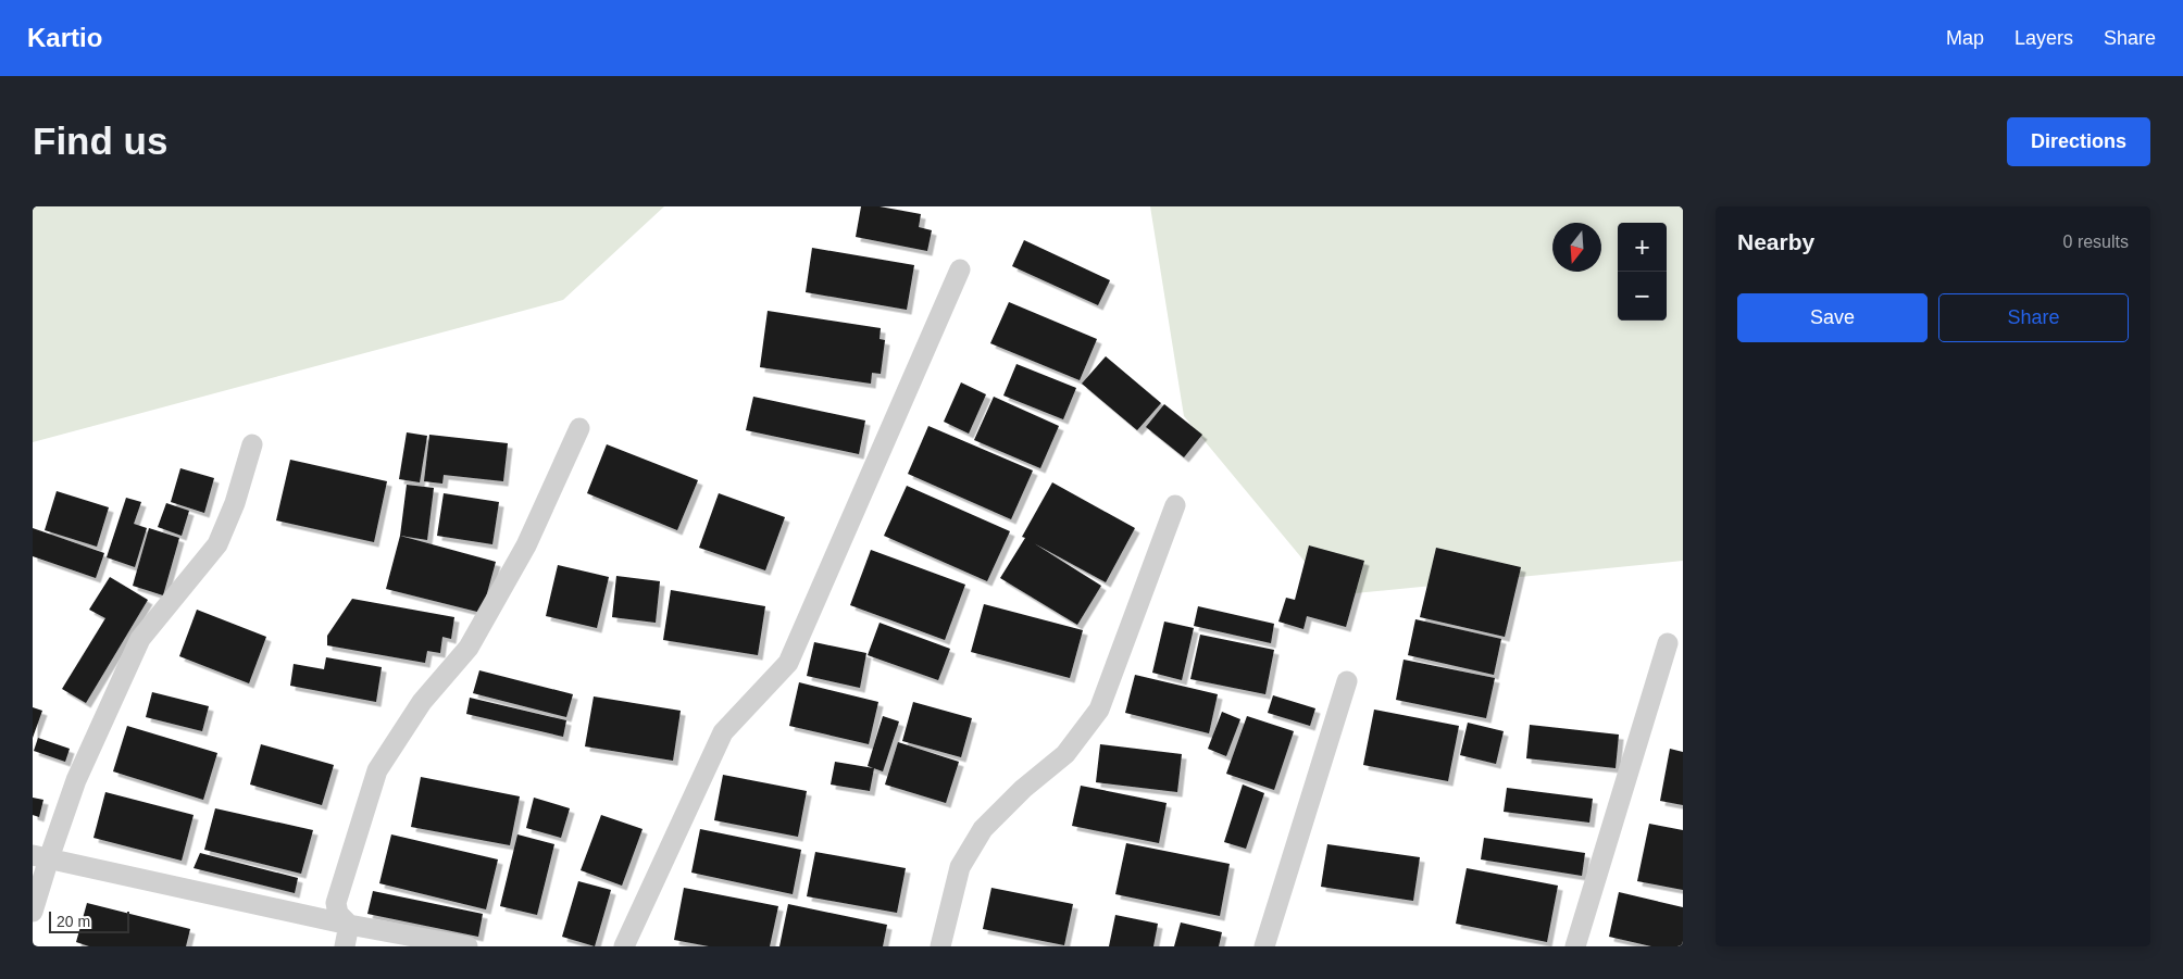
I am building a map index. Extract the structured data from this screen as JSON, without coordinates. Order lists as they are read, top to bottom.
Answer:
{
  "scale_bar": "20 m",
  "north": "bottom",
  "page": {
    "header": "Kartio",
    "nav": ["Map", "Layers", "Share"],
    "buttons": [
      "Directions",
      ["Save", "Share"]
    ],
    "title": "Find us",
    "heading": ["Nearby", "0 results"],
    "map_buttons": ["+", "−"],
    "scale": "20 m"
  }
}
